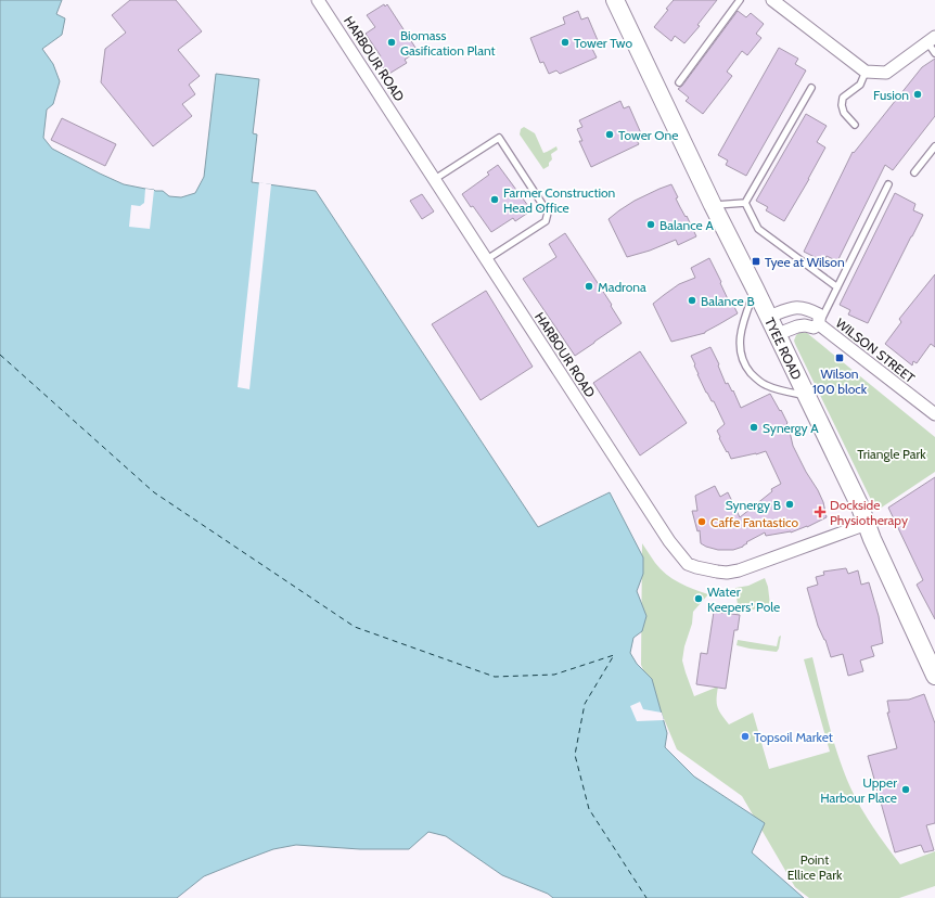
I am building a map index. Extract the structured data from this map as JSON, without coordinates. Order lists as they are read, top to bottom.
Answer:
{
  "streets": {
    "street": ["HARBOUR ROAD", "TYEE ROAD", "WILSON STREET"]
  },
  "crossings": [
    ["HARBOUR ROAD", "TYEE ROAD"],
    ["TYEE ROAD", "WILSON STREET"]
  ],
  "parks": ["Triangle Park", "Point Ellice Park"],
  "places": {
    "other": [
      "Biomass Gasification Plant",
      "Tower Two",
      "Fusion",
      "Tower One",
      "Farmer Construction Head Office",
      "Balance A",
      "Madrona",
      "Balance B",
      "Synergy A",
      "Synergy B",
      "Caffe Fantastico",
      "Water Keepers' Pole",
      "Topsoil Market",
      "Upper Harbour Place"
    ],
    "transit": ["Tyee at Wilson", "Wilson 100 block"],
    "health": ["Dockside Physiotherapy"]
  }
}
